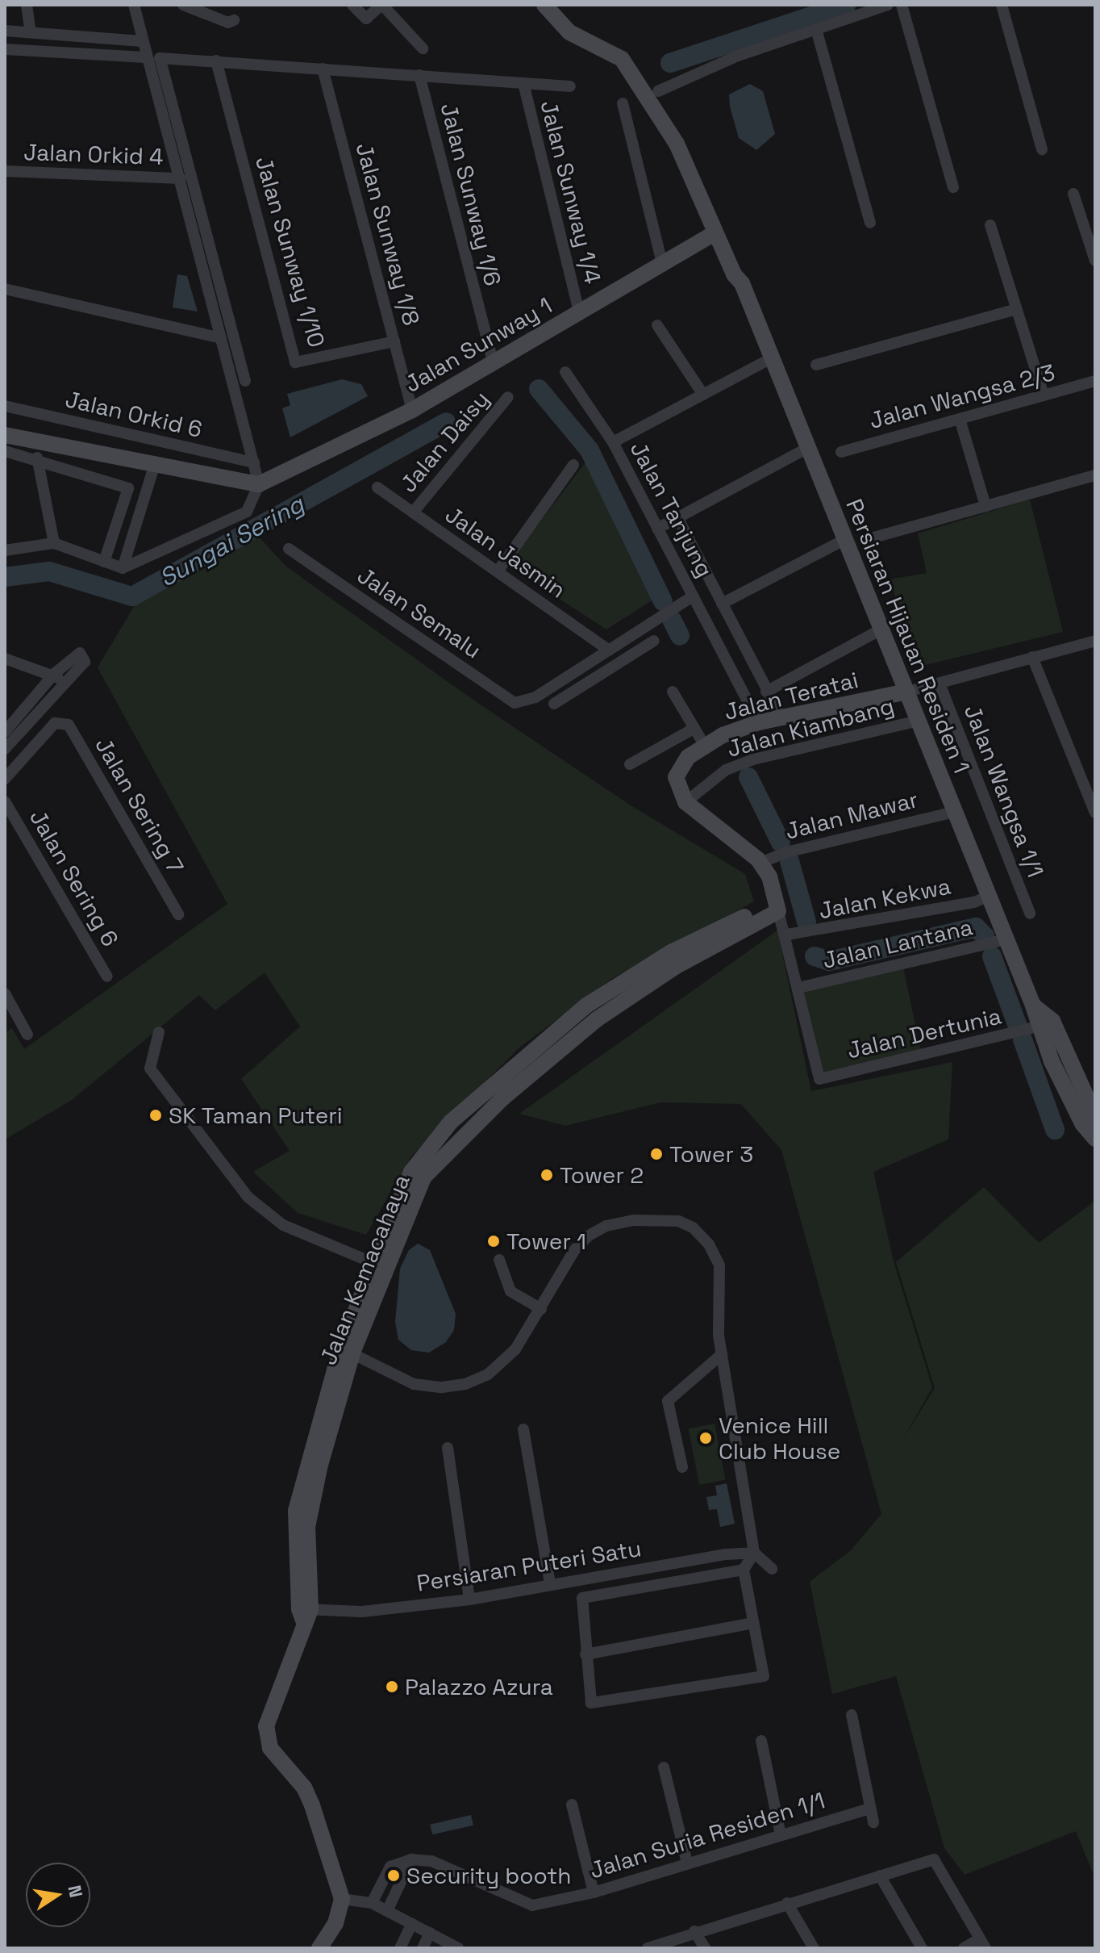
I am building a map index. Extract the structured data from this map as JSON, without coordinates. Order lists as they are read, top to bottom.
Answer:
{
  "streets": {
    "street": [
      "Jalan Orkid 4",
      "Jalan Sunway 1/4",
      "Jalan Sunway 1/6",
      "Jalan Sunway 1/8",
      "Jalan Sunway 1/10",
      "Jalan Sunway 1",
      "Jalan Wangsa 2/3",
      "Jalan Orkid 6",
      "Jalan Daisy",
      "Jalan Tanjung",
      "Jalan Jasmin",
      "Jalan Semalu",
      "Persiaran Hijauan Residen 1",
      "Jalan Teratai",
      "Jalan Kiambang",
      "Jalan Wangsa 1/1",
      "Jalan Sering 7",
      "Jalan Mawar",
      "Jalan Sering 6",
      "Jalan Kekwa",
      "Jalan Lantana",
      "Jalan Dertunia",
      "Jalan Kemacahaya",
      "Persiaran Puteri Satu",
      "Jalan Suria Residen 1/1"
    ]
  },
  "crossings": [
    ["Jalan Sunway 1/4", "Jalan Sunway 1"],
    ["Jalan Sunway 1/6", "Jalan Sunway 1"],
    ["Jalan Sunway 1/8", "Jalan Sunway 1/10"],
    ["Jalan Sunway 1/8", "Jalan Sunway 1"],
    ["Jalan Sunway 1", "Persiaran Hijauan Residen 1"],
    ["Jalan Daisy", "Jalan Jasmin"],
    ["Jalan Tanjung", "Persiaran Hijauan Residen 1"],
    ["Jalan Tanjung", "Jalan Teratai"],
    ["Jalan Jasmin", "Jalan Semalu"],
    ["Persiaran Hijauan Residen 1", "Jalan Teratai"],
    ["Persiaran Hijauan Residen 1", "Jalan Kiambang"],
    ["Persiaran Hijauan Residen 1", "Jalan Mawar"],
    ["Persiaran Hijauan Residen 1", "Jalan Kekwa"],
    ["Persiaran Hijauan Residen 1", "Jalan Lantana"],
    ["Persiaran Hijauan Residen 1", "Jalan Dertunia"],
    ["Jalan Teratai", "Jalan Kiambang"],
    ["Jalan Lantana", "Jalan Dertunia"],
    ["Jalan Kemacahaya", "Persiaran Puteri Satu"]
  ],
  "water": ["Sungai Sering"],
  "places": [
    "SK Taman Puteri",
    "Tower 3",
    "Tower 2",
    "Tower 1",
    "Venice Hill Club House",
    "Palazzo Azura",
    "Security booth"
  ],
  "north": "right"
}
